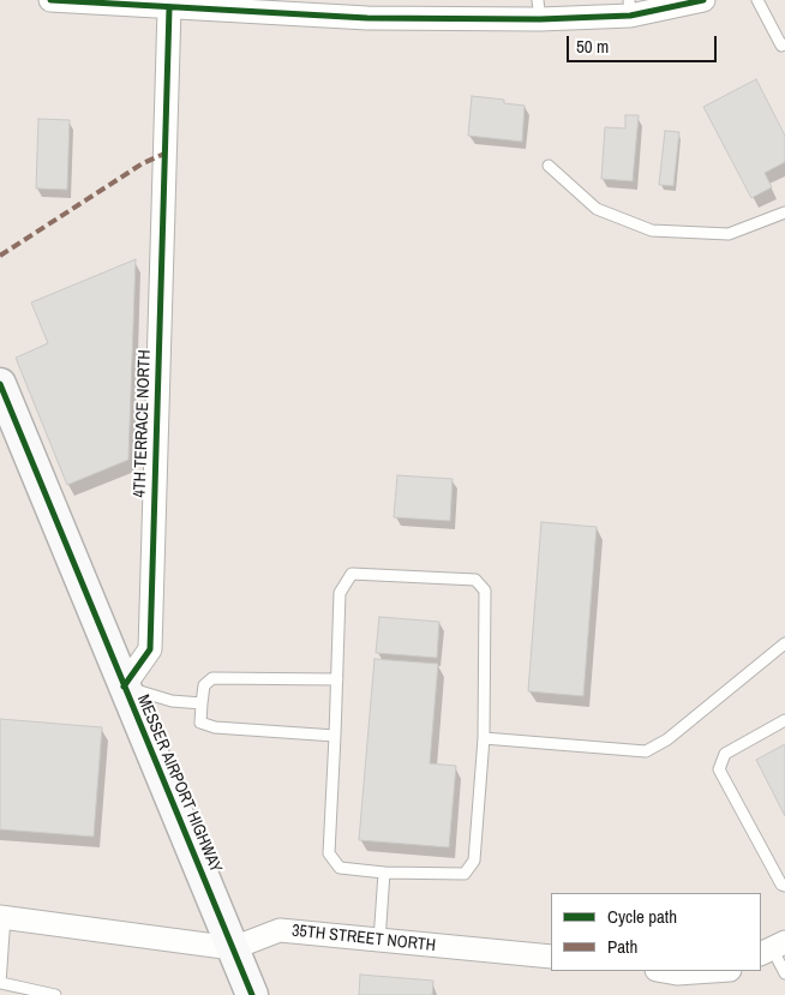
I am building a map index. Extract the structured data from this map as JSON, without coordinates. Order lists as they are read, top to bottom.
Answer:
{
  "streets": {
    "main road": ["MESSER AIRPORT HIGHWAY"],
    "street": ["4TH TERRACE NORTH", "35TH STREET NORTH"]
  },
  "crossings": [
    ["4TH TERRACE NORTH", "MESSER AIRPORT HIGHWAY"],
    ["MESSER AIRPORT HIGHWAY", "35TH STREET NORTH"]
  ],
  "legend": ["Cycle path", "Path"],
  "scale_bar": "50 m"
}
